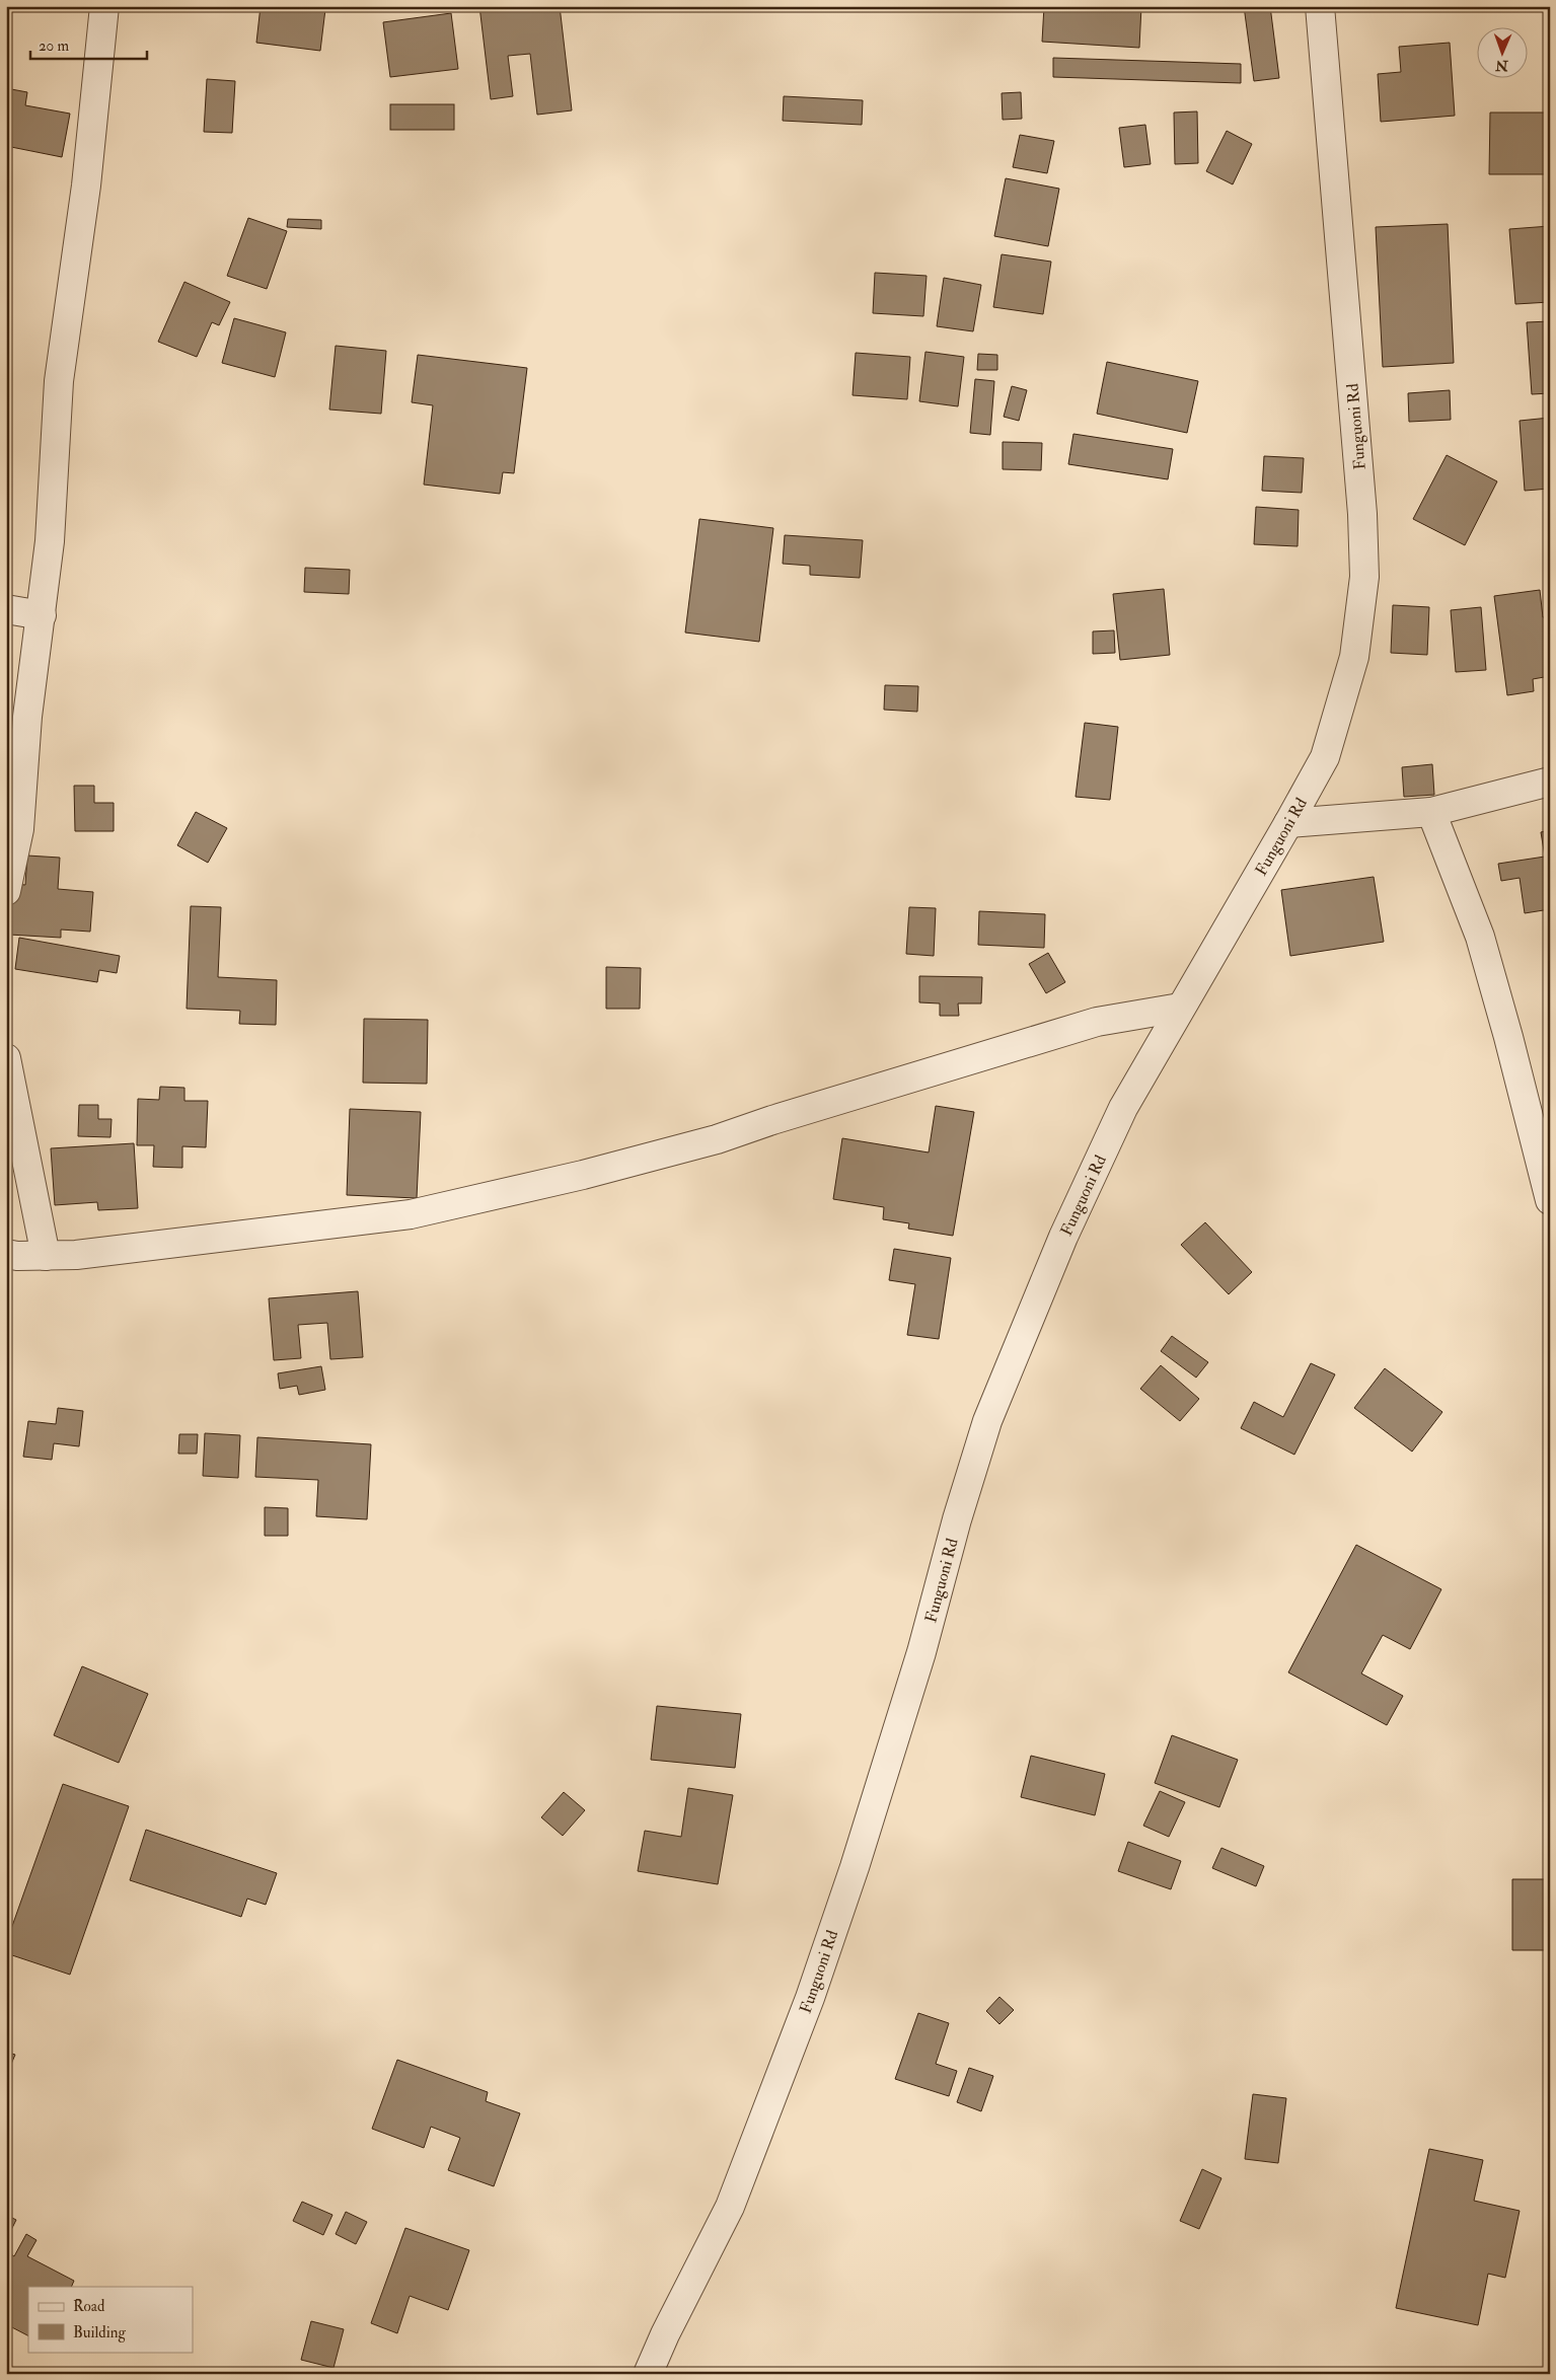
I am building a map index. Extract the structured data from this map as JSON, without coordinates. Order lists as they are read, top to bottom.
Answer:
{
  "streets": {
    "street": ["Funguoni Rd"]
  },
  "legend": ["Road", "Building"],
  "scale_bar": "20 m",
  "north": "bottom"
}
